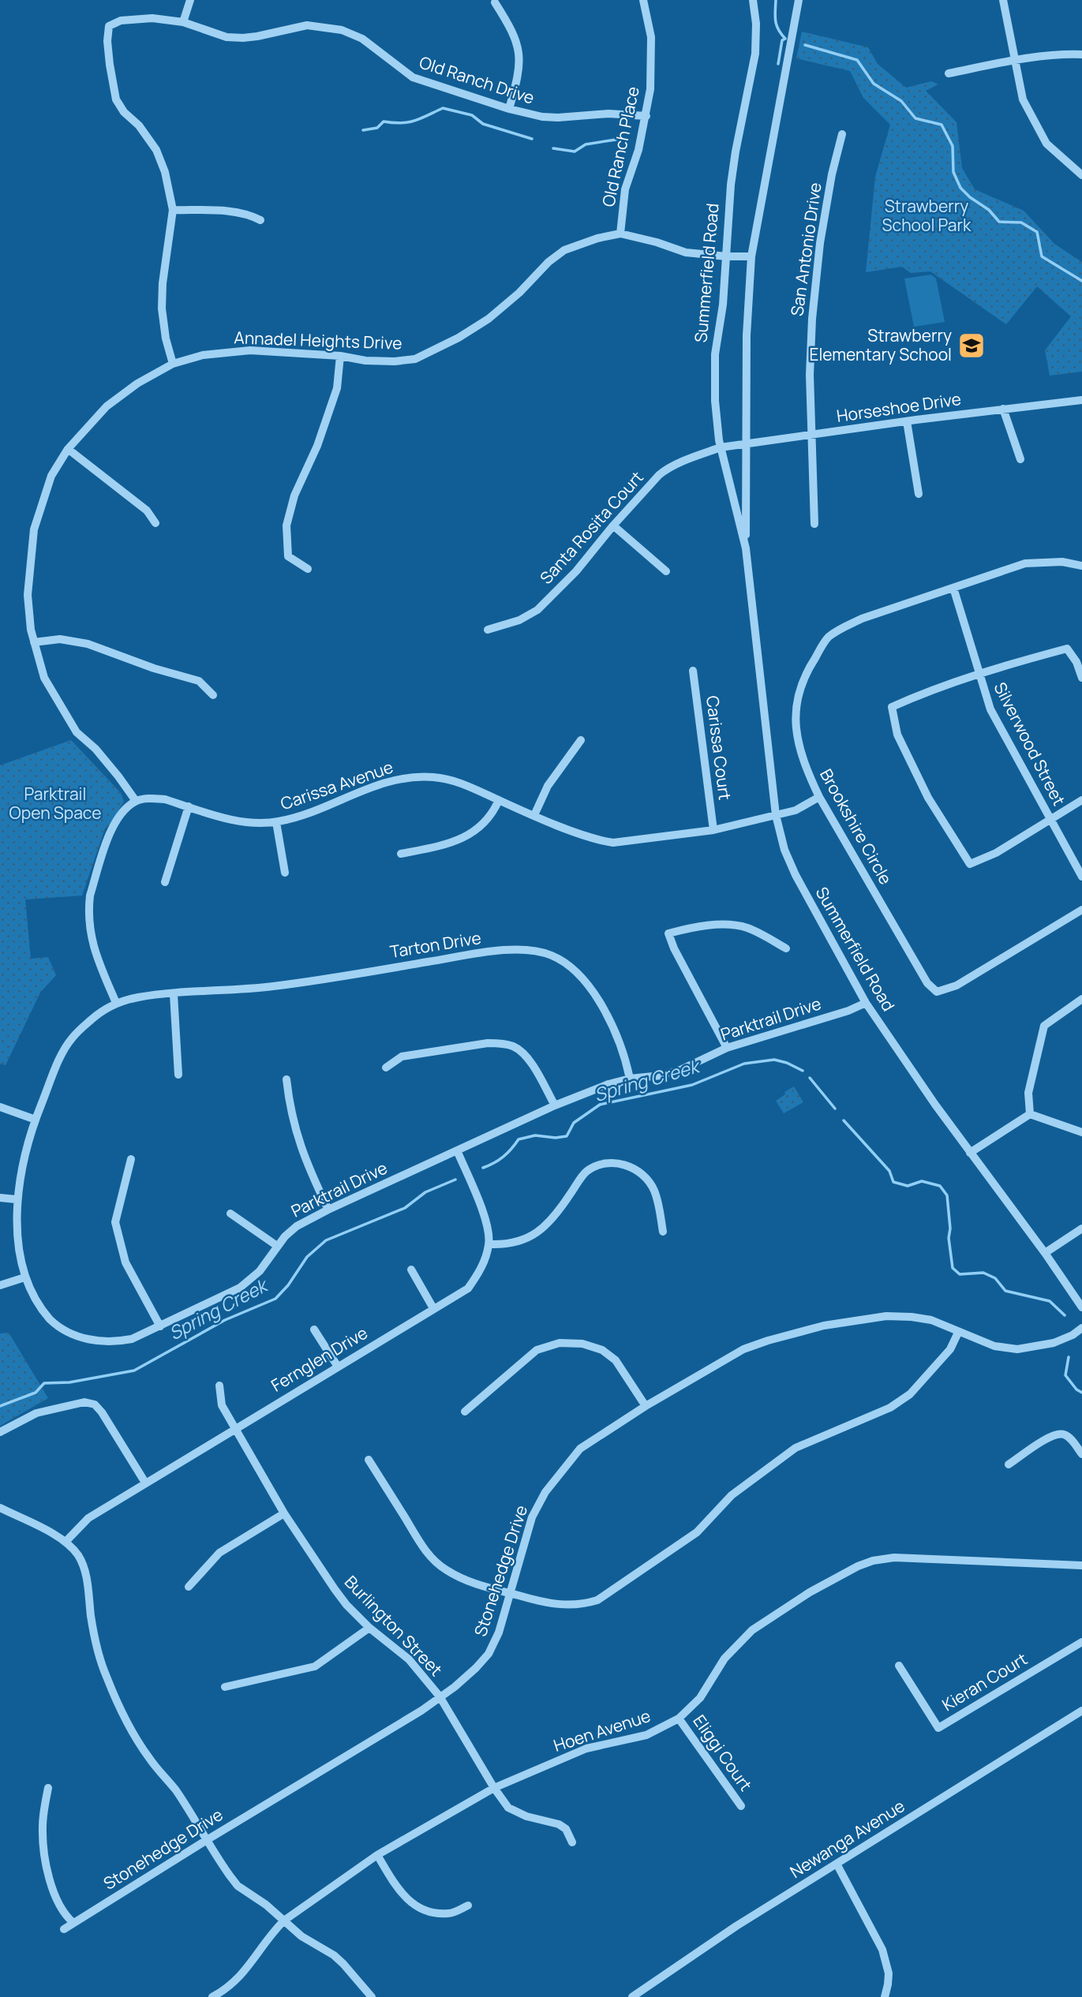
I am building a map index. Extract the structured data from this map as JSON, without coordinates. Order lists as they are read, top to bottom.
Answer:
{
  "streets": {
    "street": [
      "Old Ranch Drive",
      "Old Ranch Place",
      "San Antonio Drive",
      "Summerfield Road",
      "Annadel Heights Drive",
      "Horseshoe Drive",
      "Santa Rosita Court",
      "Silverwood Street",
      "Carissa Court",
      "Carissa Avenue",
      "Brookshire Circle",
      "Tarton Drive",
      "Parktrail Drive",
      "Fernglen Drive",
      "Stonehedge Drive",
      "Burlington Street",
      "Kieran Court",
      "Hoen Avenue",
      "Eliggi Court",
      "Newanga Avenue"
    ]
  },
  "crossings": [
    ["Old Ranch Drive", "Old Ranch Place"],
    ["Old Ranch Place", "Annadel Heights Drive"],
    ["San Antonio Drive", "Horseshoe Drive"],
    ["Summerfield Road", "Annadel Heights Drive"],
    ["Summerfield Road", "Horseshoe Drive"],
    ["Summerfield Road", "Santa Rosita Court"],
    ["Summerfield Road", "Carissa Avenue"],
    ["Summerfield Road", "Parktrail Drive"],
    ["Annadel Heights Drive", "Carissa Avenue"],
    ["Horseshoe Drive", "Santa Rosita Court"],
    ["Silverwood Street", "Brookshire Circle"],
    ["Carissa Court", "Carissa Avenue"],
    ["Carissa Avenue", "Brookshire Circle"],
    ["Tarton Drive", "Parktrail Drive"],
    ["Fernglen Drive", "Burlington Street"],
    ["Stonehedge Drive", "Burlington Street"],
    ["Burlington Street", "Hoen Avenue"],
    ["Hoen Avenue", "Eliggi Court"]
  ],
  "water": ["Spring Creek"],
  "parks": ["Strawberry School Park", "Parktrail Open Space"],
  "places": {
    "school or university": ["Strawberry Elementary School"]
  }
}
